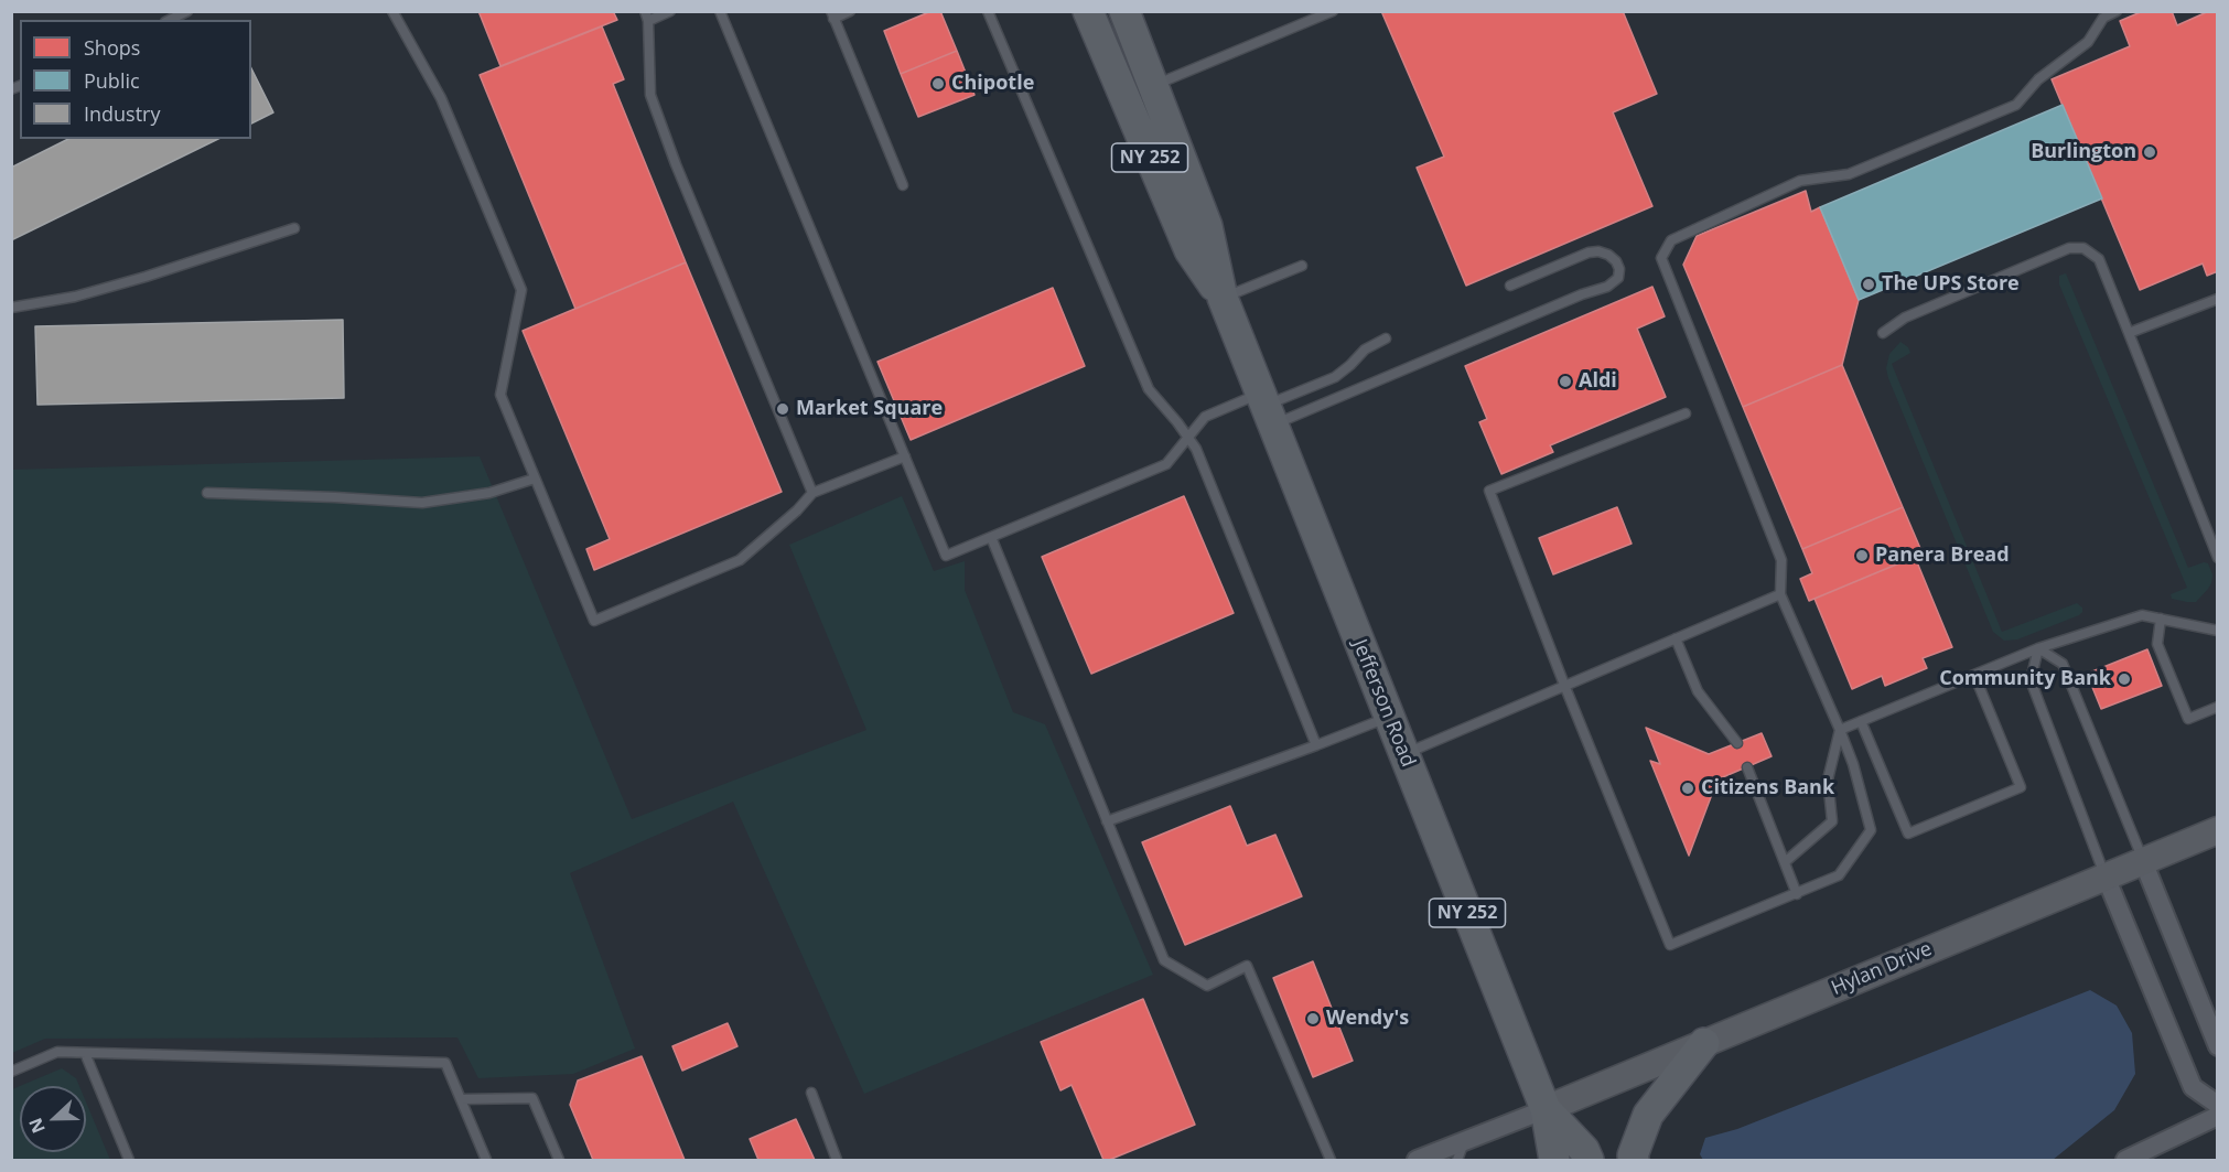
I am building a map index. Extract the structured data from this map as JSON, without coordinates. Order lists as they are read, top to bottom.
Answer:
{
  "streets": {
    "main road": ["NY 252", "Jefferson Road", "Hylan Drive"]
  },
  "crossings": [
    ["Jefferson Road", "Hylan Drive"]
  ],
  "places": [
    "Chipotle",
    "Burlington",
    "The UPS Store",
    "Aldi",
    "Market Square",
    "Panera Bread",
    "Community Bank",
    "Citizens Bank",
    "Wendy's"
  ],
  "legend": ["Shops", "Public", "Industry"],
  "north": "left"
}
